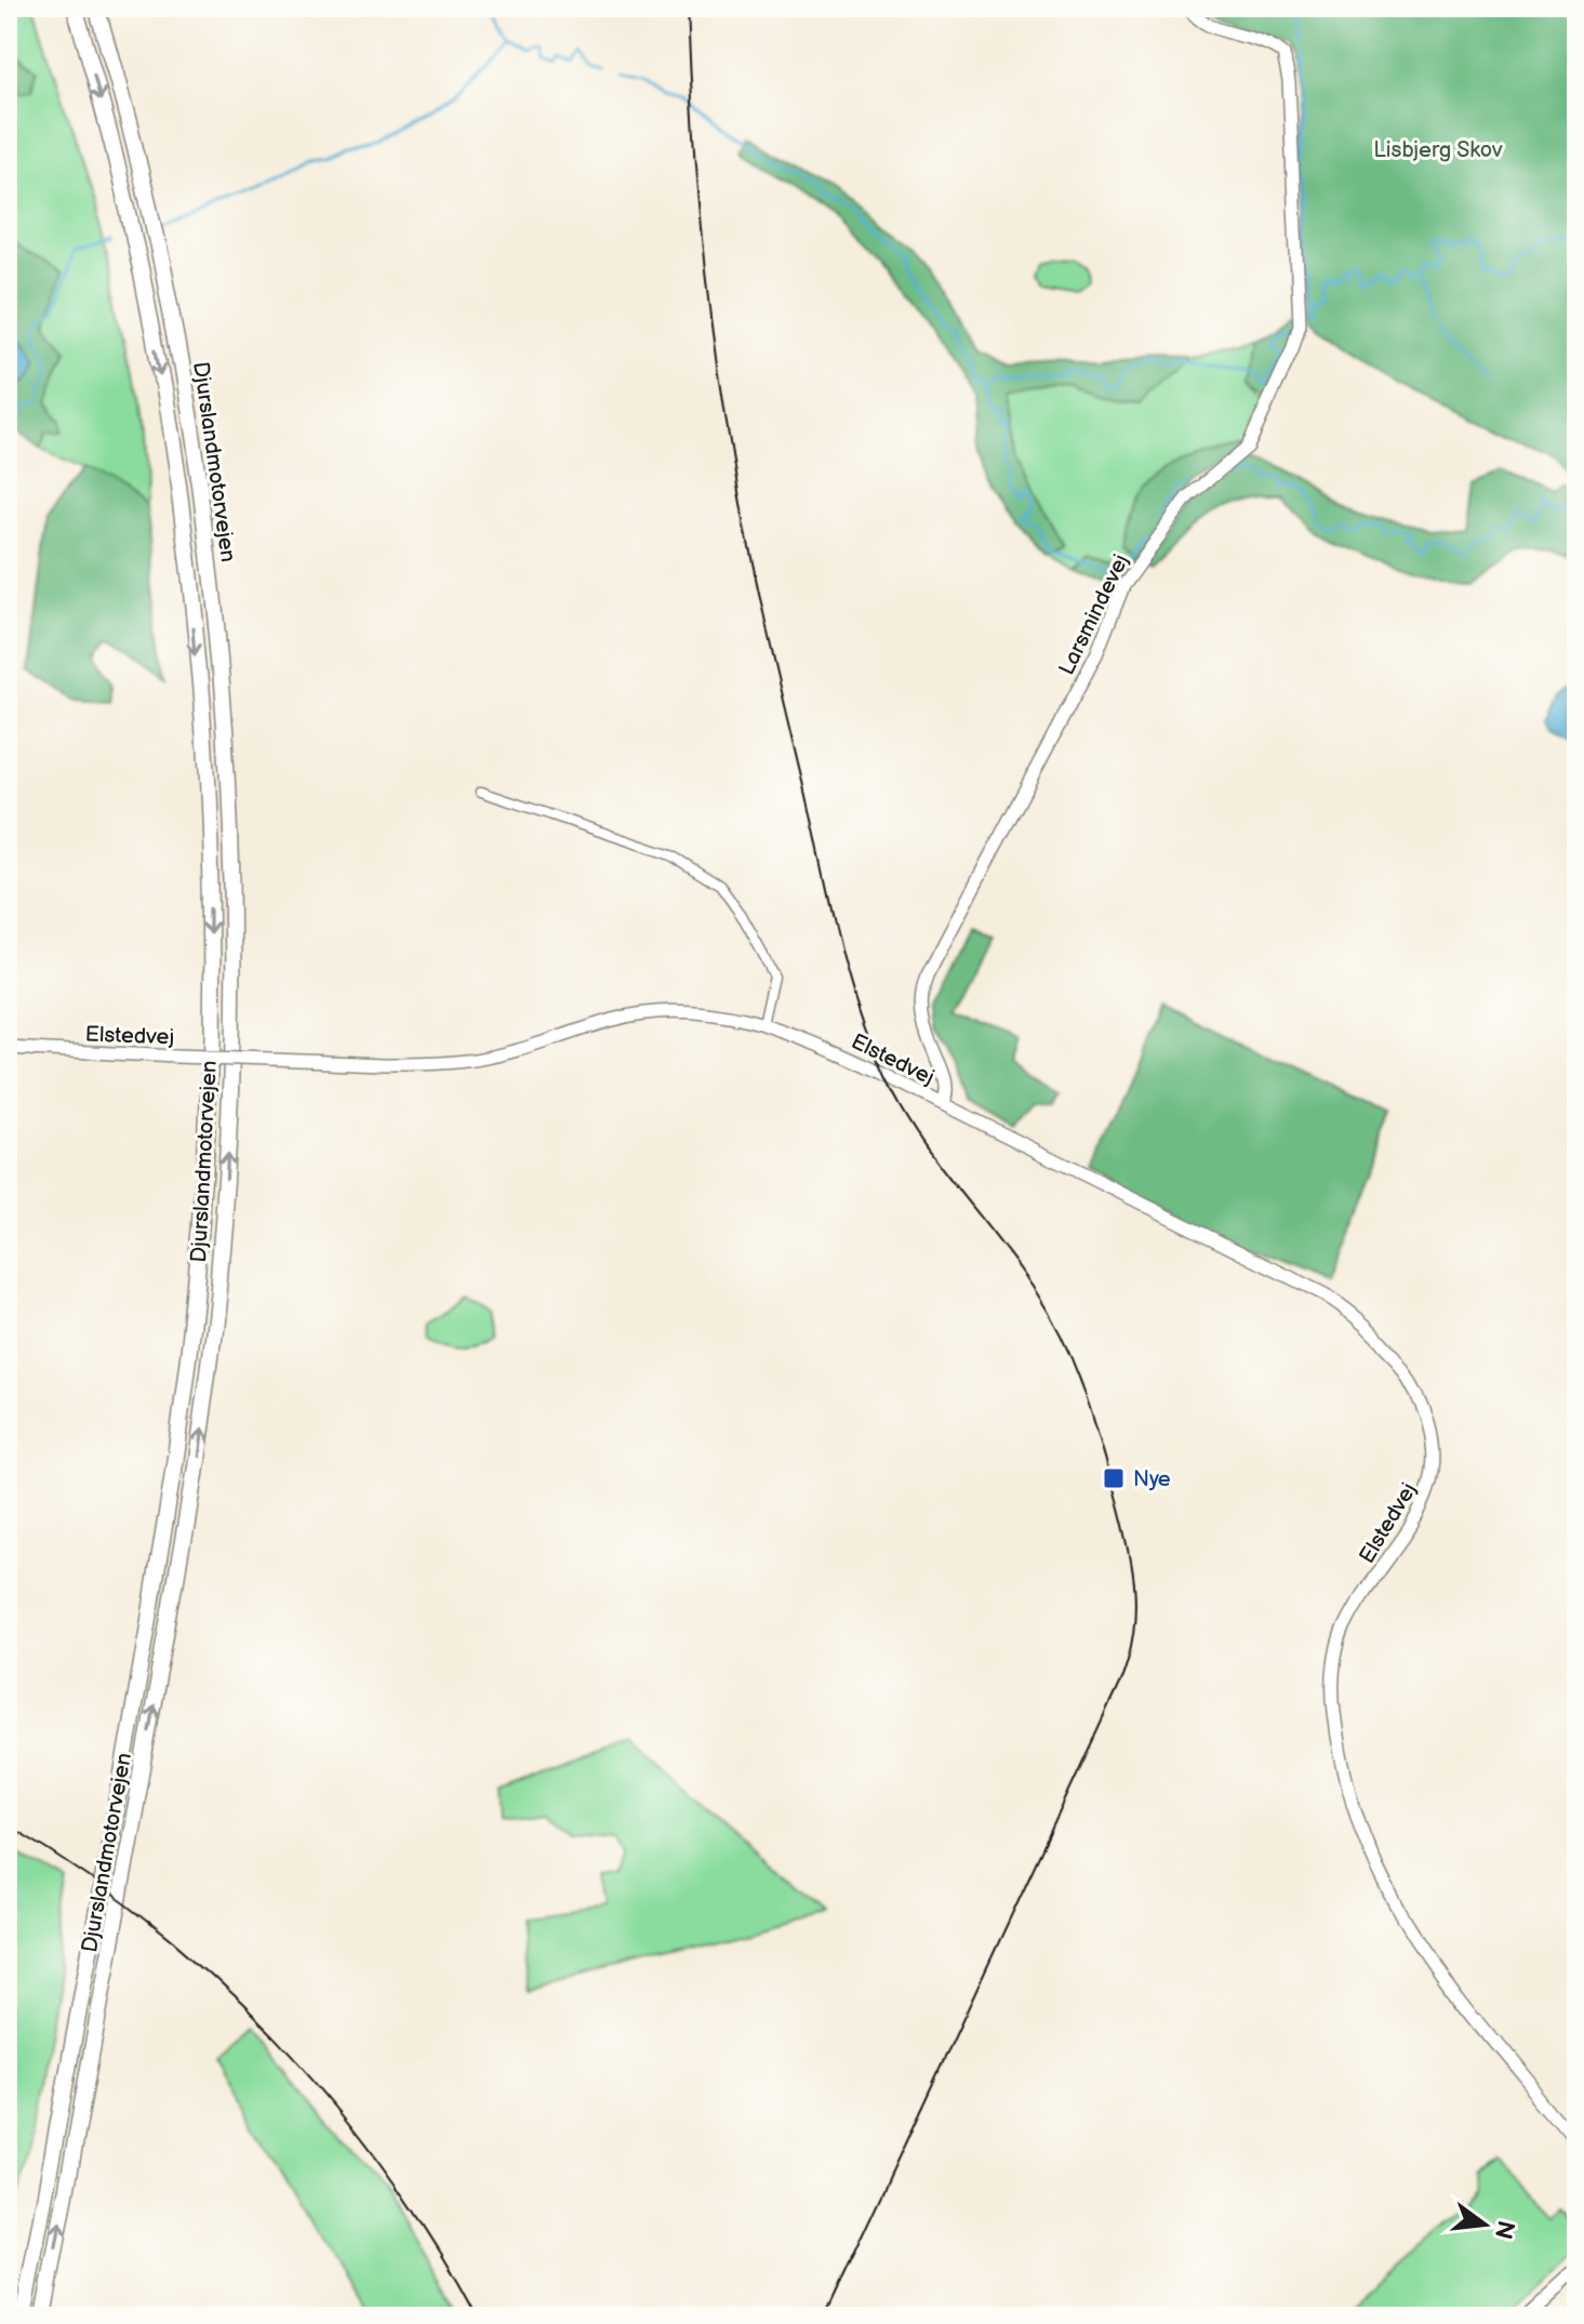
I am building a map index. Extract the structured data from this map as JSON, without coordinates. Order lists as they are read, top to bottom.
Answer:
{
  "streets": {
    "highway": ["Djurslandmotorvejen"],
    "street": ["Larsmindevej", "Elstedvej"]
  },
  "crossings": [
    ["Larsmindevej", "Elstedvej"]
  ],
  "parks": ["Lisbjerg Skov"],
  "places": {
    "transit": ["Nye"]
  },
  "north": "right"
}
